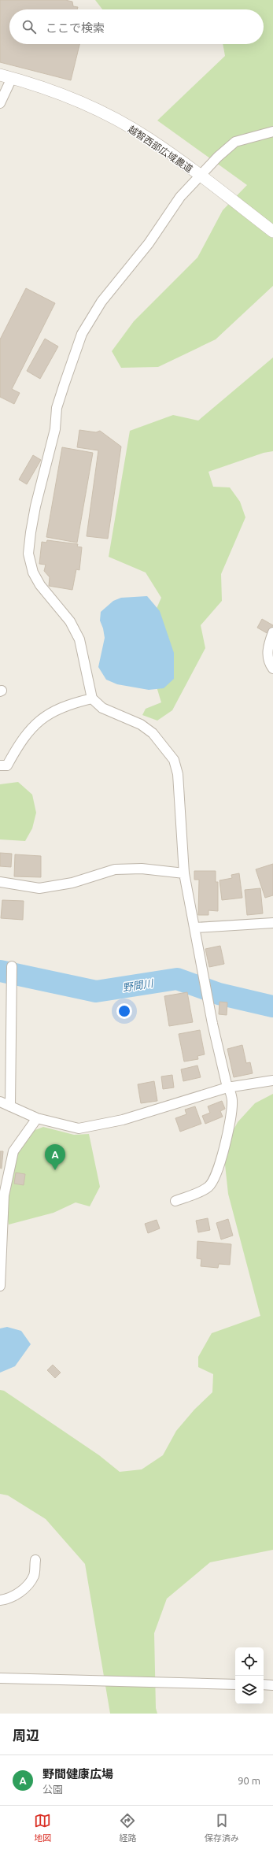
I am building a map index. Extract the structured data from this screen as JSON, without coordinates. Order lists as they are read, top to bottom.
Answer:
{
  "streets": {
    "street": ["越智西部広域農道"]
  },
  "water": ["野間川"],
  "page": {
    "search": "ここで検索",
    "pins": "A",
    "heading": "周辺",
    "list": [
      {
        "mark": "A",
        "name": "野間健康広場",
        "note": "公園",
        "value": "90 m"
      }
    ],
    "nav": ["地図", "経路", "保存済み"]
  }
}
